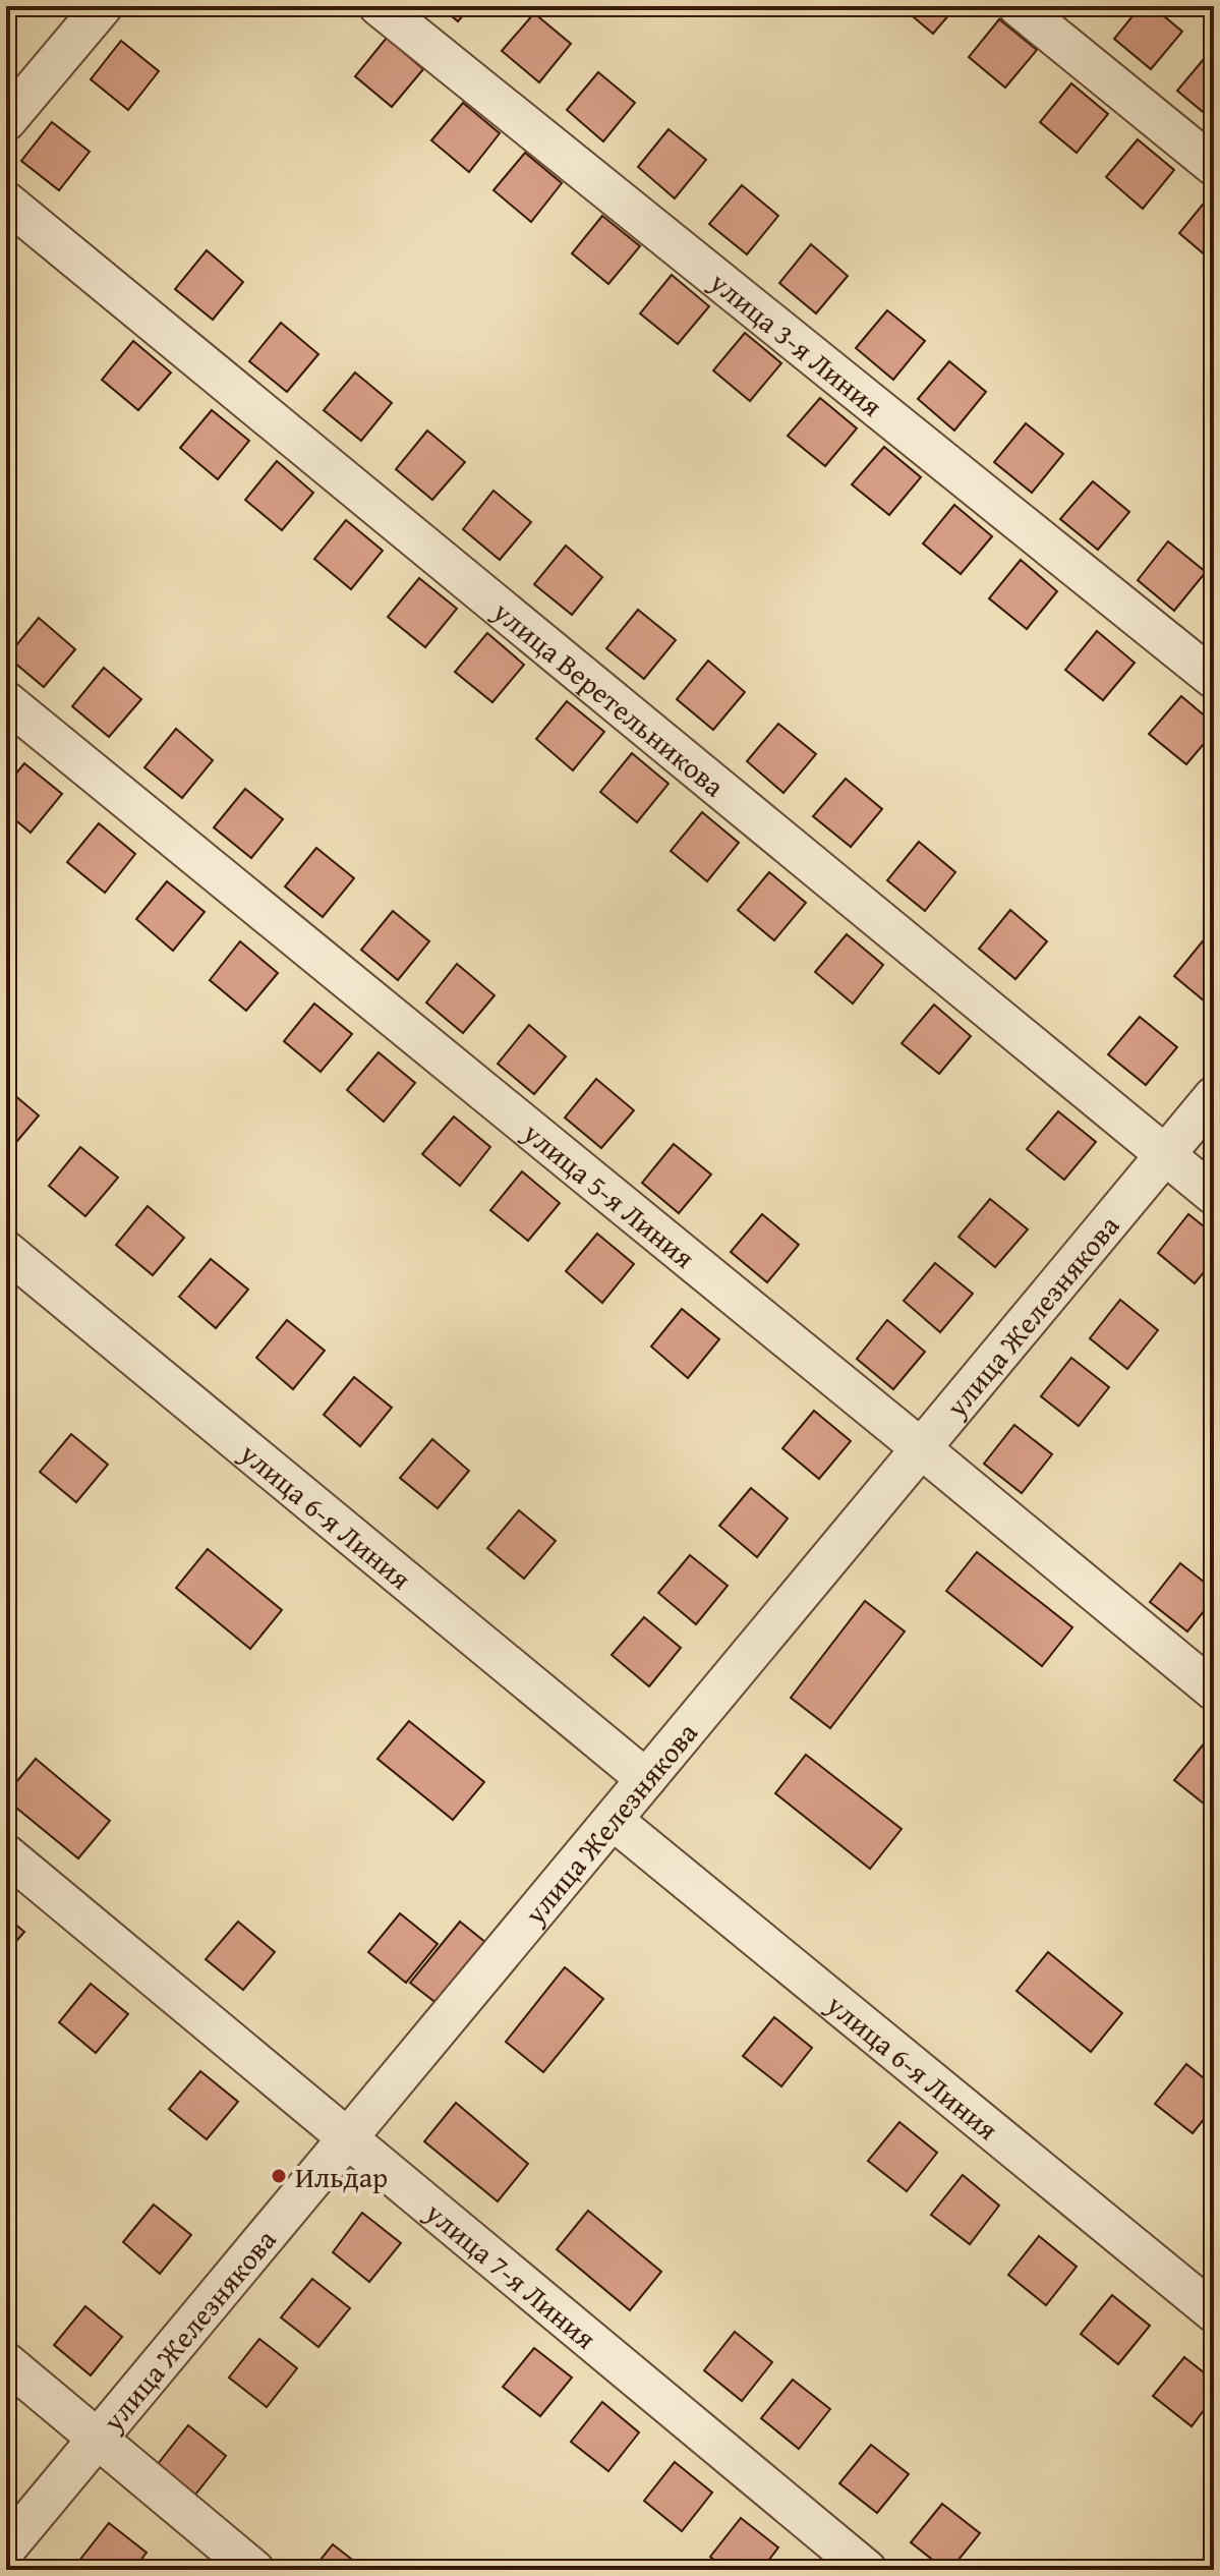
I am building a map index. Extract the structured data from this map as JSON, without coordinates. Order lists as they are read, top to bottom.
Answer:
{
  "streets": {
    "street": [
      "улица 3-я Линия",
      "улица Веретельникова",
      "улица 5-я Линия",
      "улица Железнякова",
      "улица 6-я Линия",
      "улица 7-я Линия"
    ]
  },
  "crossings": [
    ["улица Веретельникова", "улица Железнякова"],
    ["улица 5-я Линия", "улица Железнякова"],
    ["улица Железнякова", "улица 6-я Линия"],
    ["улица Железнякова", "улица 7-я Линия"]
  ],
  "places": ["Ильдар"]
}
